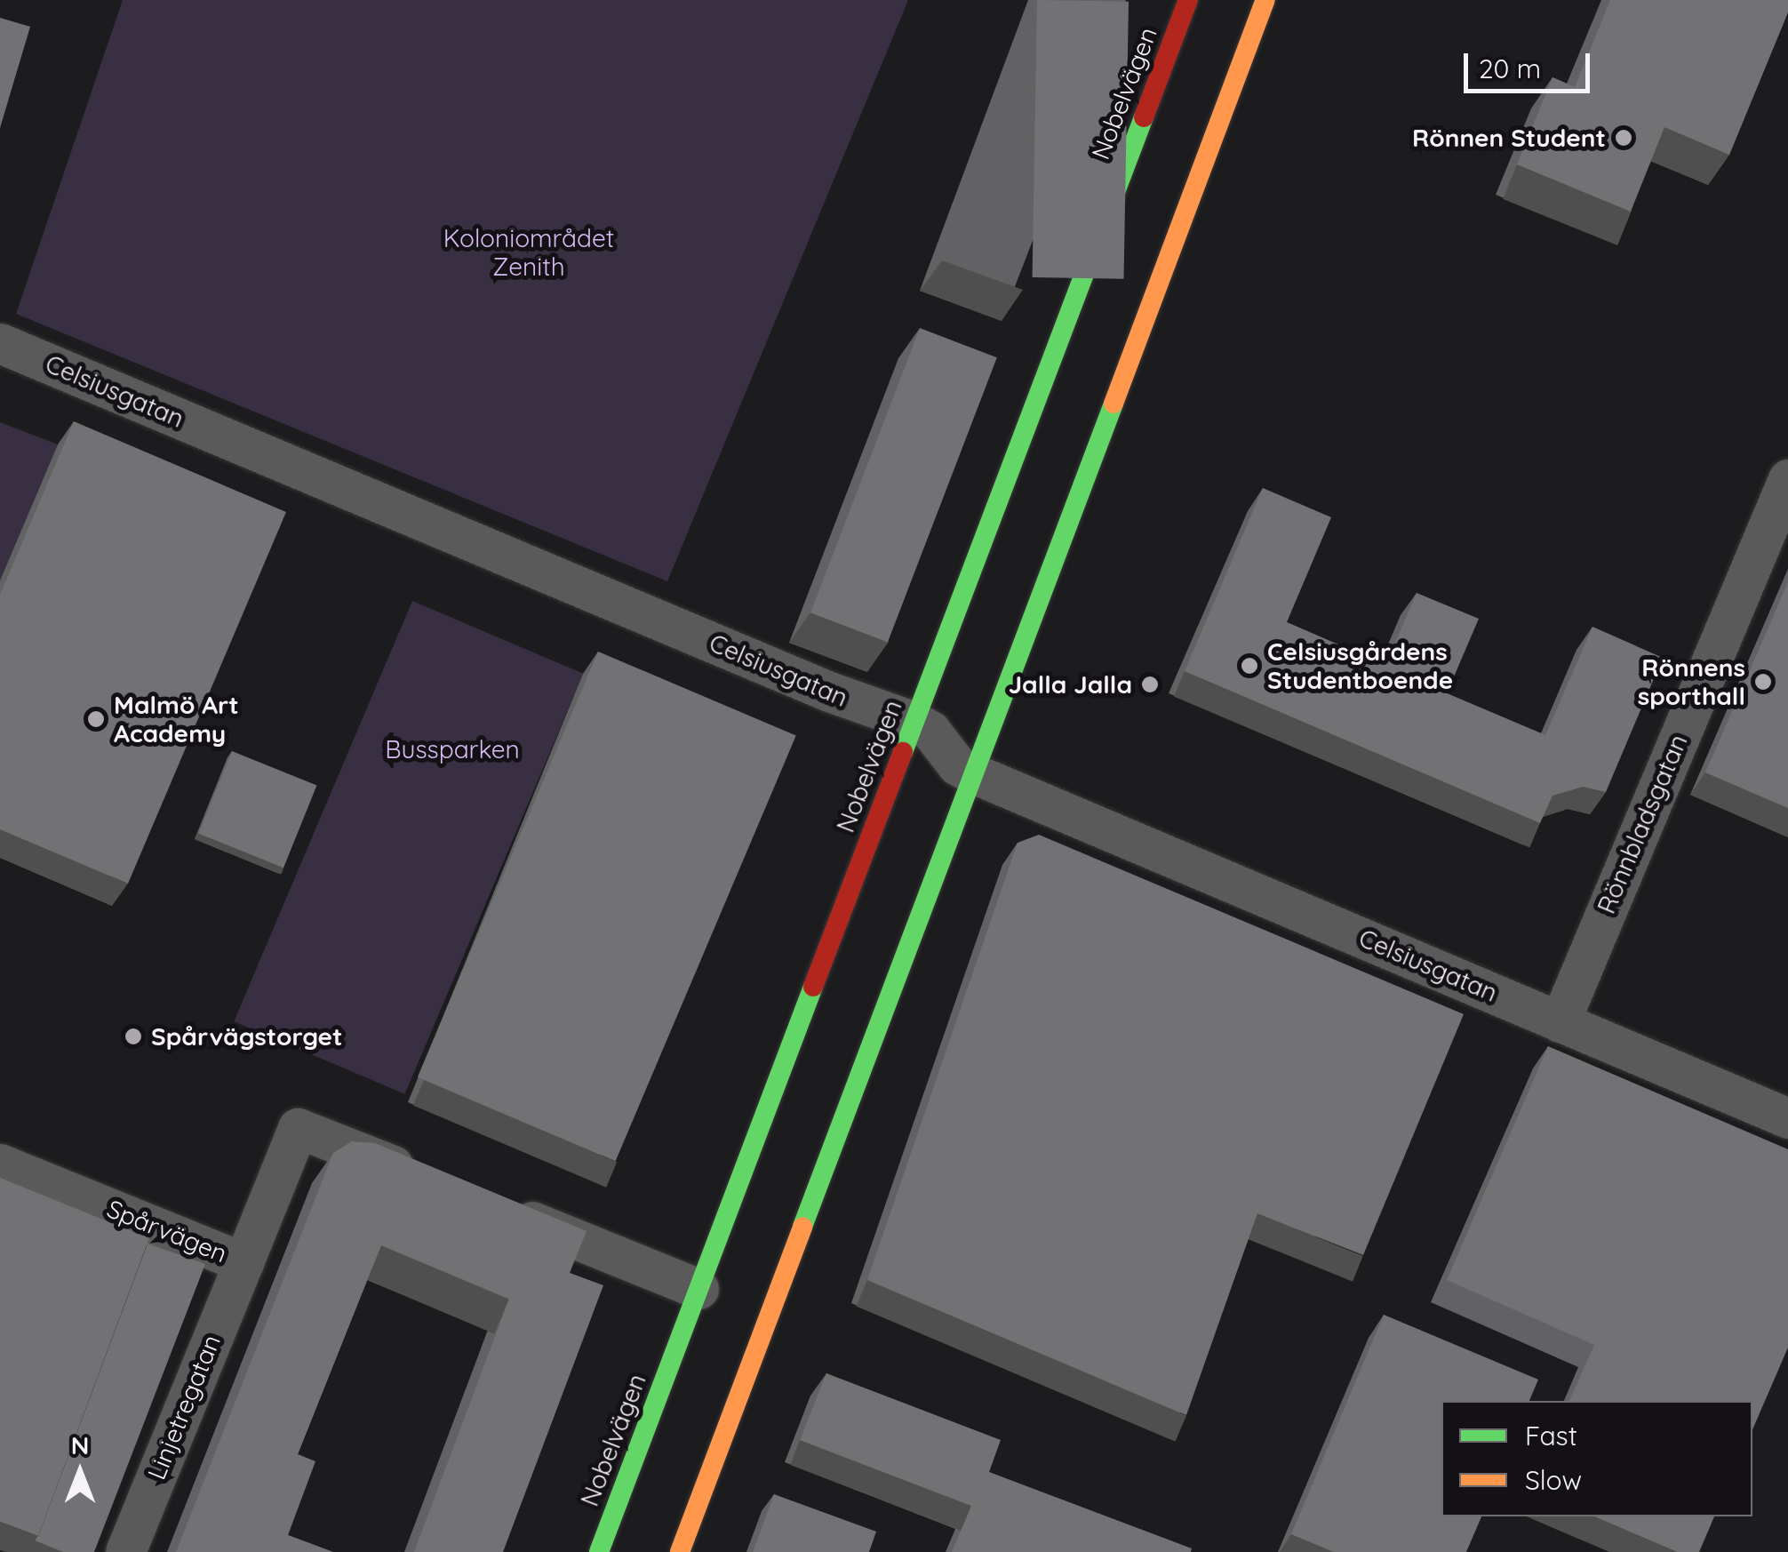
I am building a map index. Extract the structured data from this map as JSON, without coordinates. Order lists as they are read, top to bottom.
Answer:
{
  "streets": {
    "main road": ["Nobelvägen"],
    "street": [
      "Celsiusgatan",
      "Rönnbladsgatan",
      "Spårvägen",
      "Linjetregatan"
    ]
  },
  "crossings": [
    ["Nobelvägen", "Celsiusgatan"],
    ["Celsiusgatan", "Rönnbladsgatan"],
    ["Spårvägen", "Linjetregatan"]
  ],
  "parks": ["Koloniområdet Zenith", "Bussparken"],
  "places": [
    "Rönnen Student",
    "Celsiusgårdens Studentboende",
    "Rönnens sporthall",
    "Jalla Jalla",
    "Malmö Art Academy",
    "Spårvägstorget"
  ],
  "legend": ["Fast", "Slow"],
  "scale_bar": "20 m",
  "north": "top"
}
